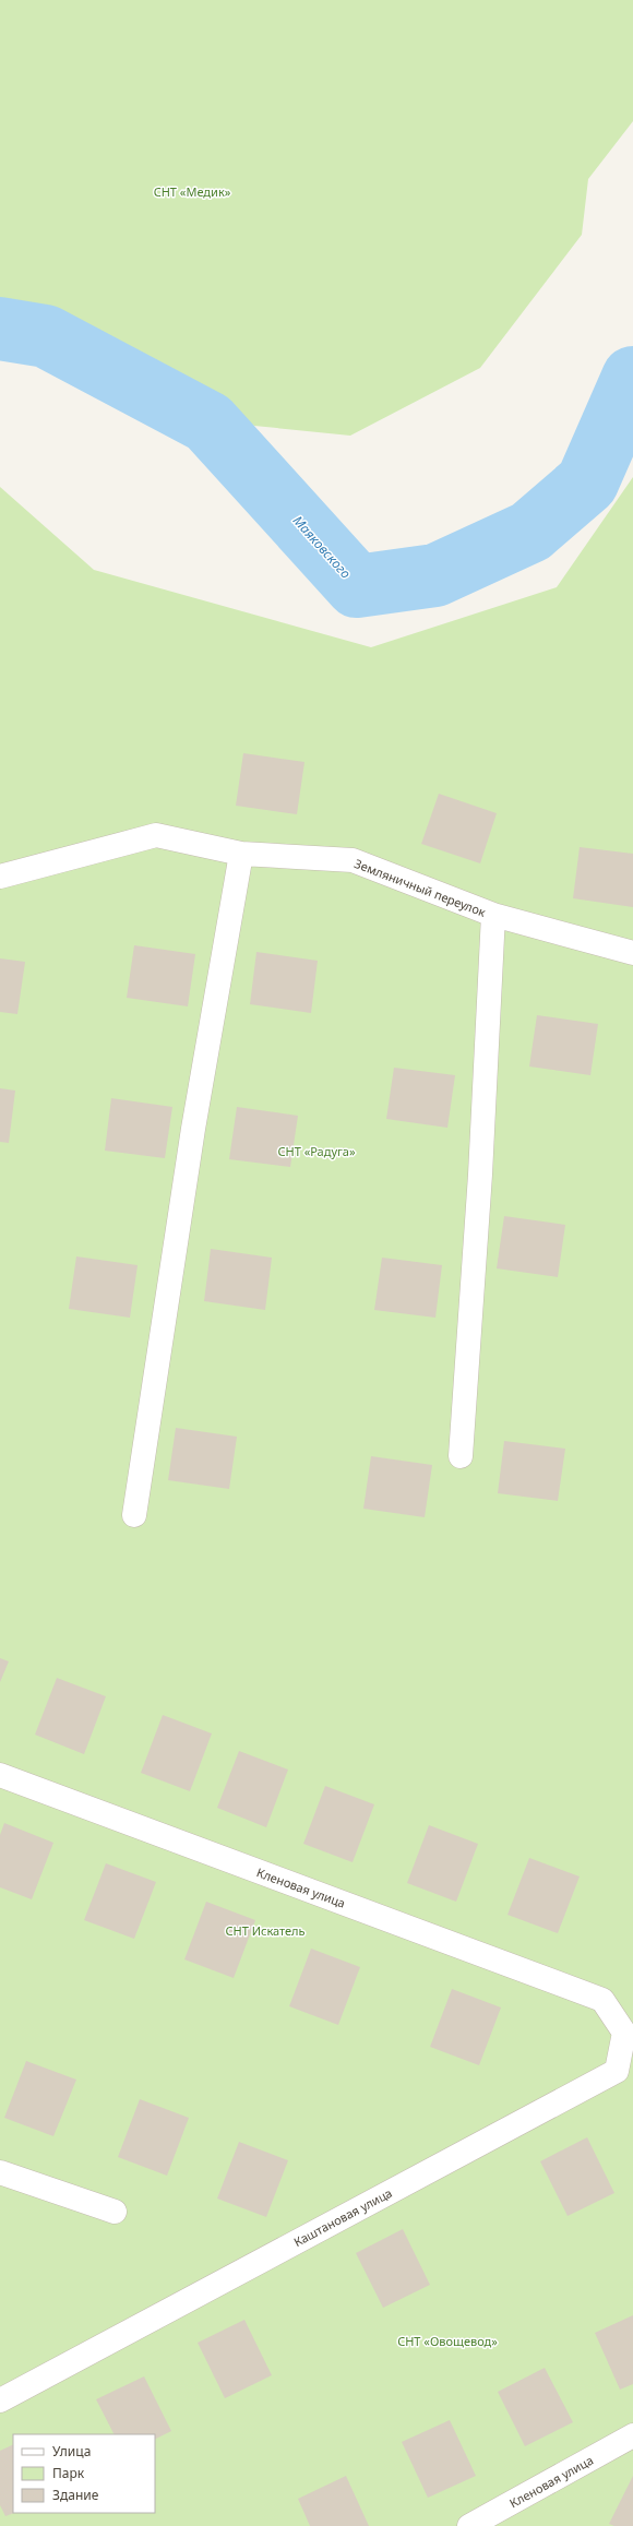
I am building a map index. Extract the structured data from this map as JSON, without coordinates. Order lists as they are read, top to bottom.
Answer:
{
  "streets": {
    "street": ["Земляничный переулок", "Кленовая улица", "Каштановая улица"]
  },
  "crossings": [
    ["Кленовая улица", "Каштановая улица"]
  ],
  "water": ["Маяковского"],
  "parks": [
    "СНТ «Медик»",
    "СНТ «Радуга»",
    "СНТ Искатель",
    "СНТ «Овощевод»"
  ],
  "legend": ["Улица", "Парк", "Здание"]
}
